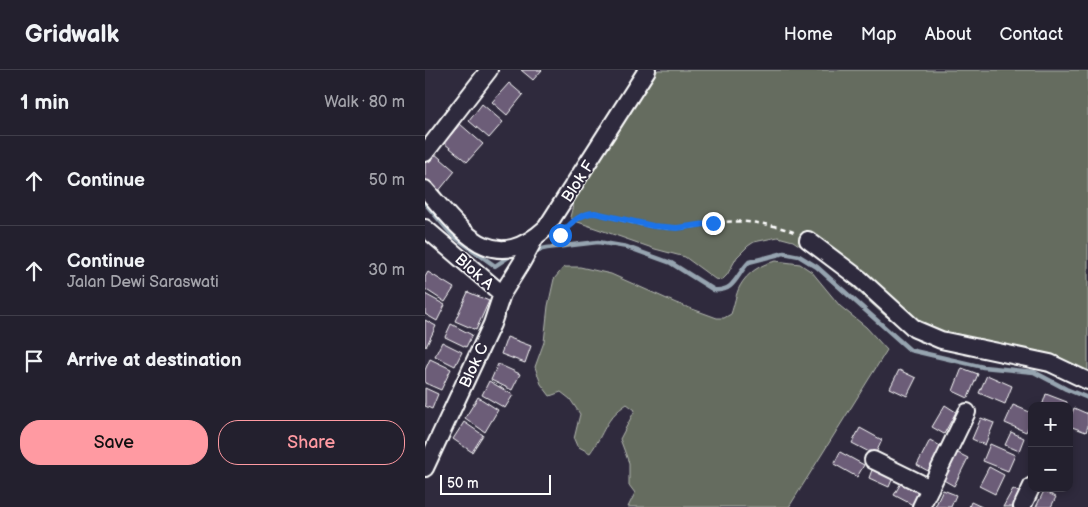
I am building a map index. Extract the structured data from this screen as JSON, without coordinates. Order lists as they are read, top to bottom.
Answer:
{
  "streets": {
    "street": ["Blok F", "Blok A", "Blok C"]
  },
  "crossings": [
    ["Blok F", "Blok C"],
    ["Blok A", "Blok C"]
  ],
  "scale_bar": "50 m",
  "page": {
    "header": "Gridwalk",
    "nav": [
      "Home",
      "Map",
      "About",
      "Contact"
    ],
    "heading": ["1 min", "Walk · 80 m"],
    "list": [
      ["Continue", "50 m"],
      ["Continue", "Jalan Dewi Saraswati", "30 m"],
      "Arrive at destination"
    ],
    "map_buttons": ["+", "−"],
    "buttons": ["Save", "Share"],
    "scale": "50 m"
  }
}
